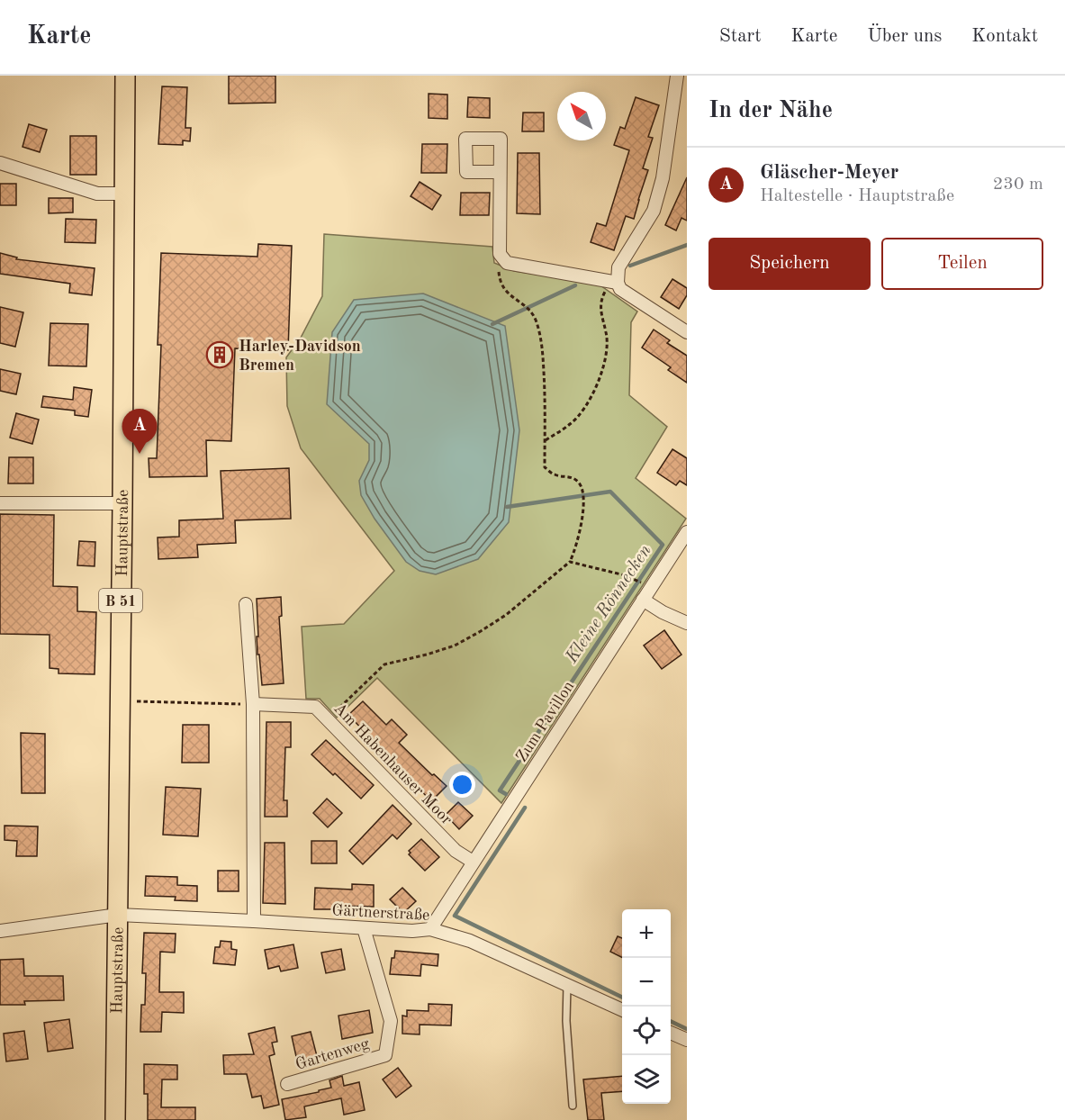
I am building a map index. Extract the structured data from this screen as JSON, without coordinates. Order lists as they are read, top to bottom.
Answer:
{
  "streets": {
    "main road": ["Hauptstraße", "B 51"],
    "street": [
      "Zum Pavillon",
      "Am Habenhauser Moor",
      "Gärtnerstraße",
      "Gartenweg"
    ]
  },
  "crossings": [
    ["Hauptstraße", "Gärtnerstraße"],
    ["Zum Pavillon", "Am Habenhauser Moor"],
    ["Zum Pavillon", "Gärtnerstraße"],
    ["Gärtnerstraße", "Gartenweg"]
  ],
  "water": ["Kleine Rönnecken"],
  "places": {
    "building": ["Harley-Davidson Bremen"]
  },
  "north": "top left",
  "page": {
    "header": "Karte",
    "nav": [
      "Start",
      "Karte",
      "Über uns",
      "Kontakt"
    ],
    "heading": "In der Nähe",
    "list": [
      {
        "mark": "A",
        "name": "Gläscher-Meyer",
        "note": "Haltestelle · Hauptstraße",
        "value": "230 m"
      }
    ],
    "buttons": ["Speichern", "Teilen"],
    "pins": "A",
    "map_buttons": ["+", "−"]
  }
}
